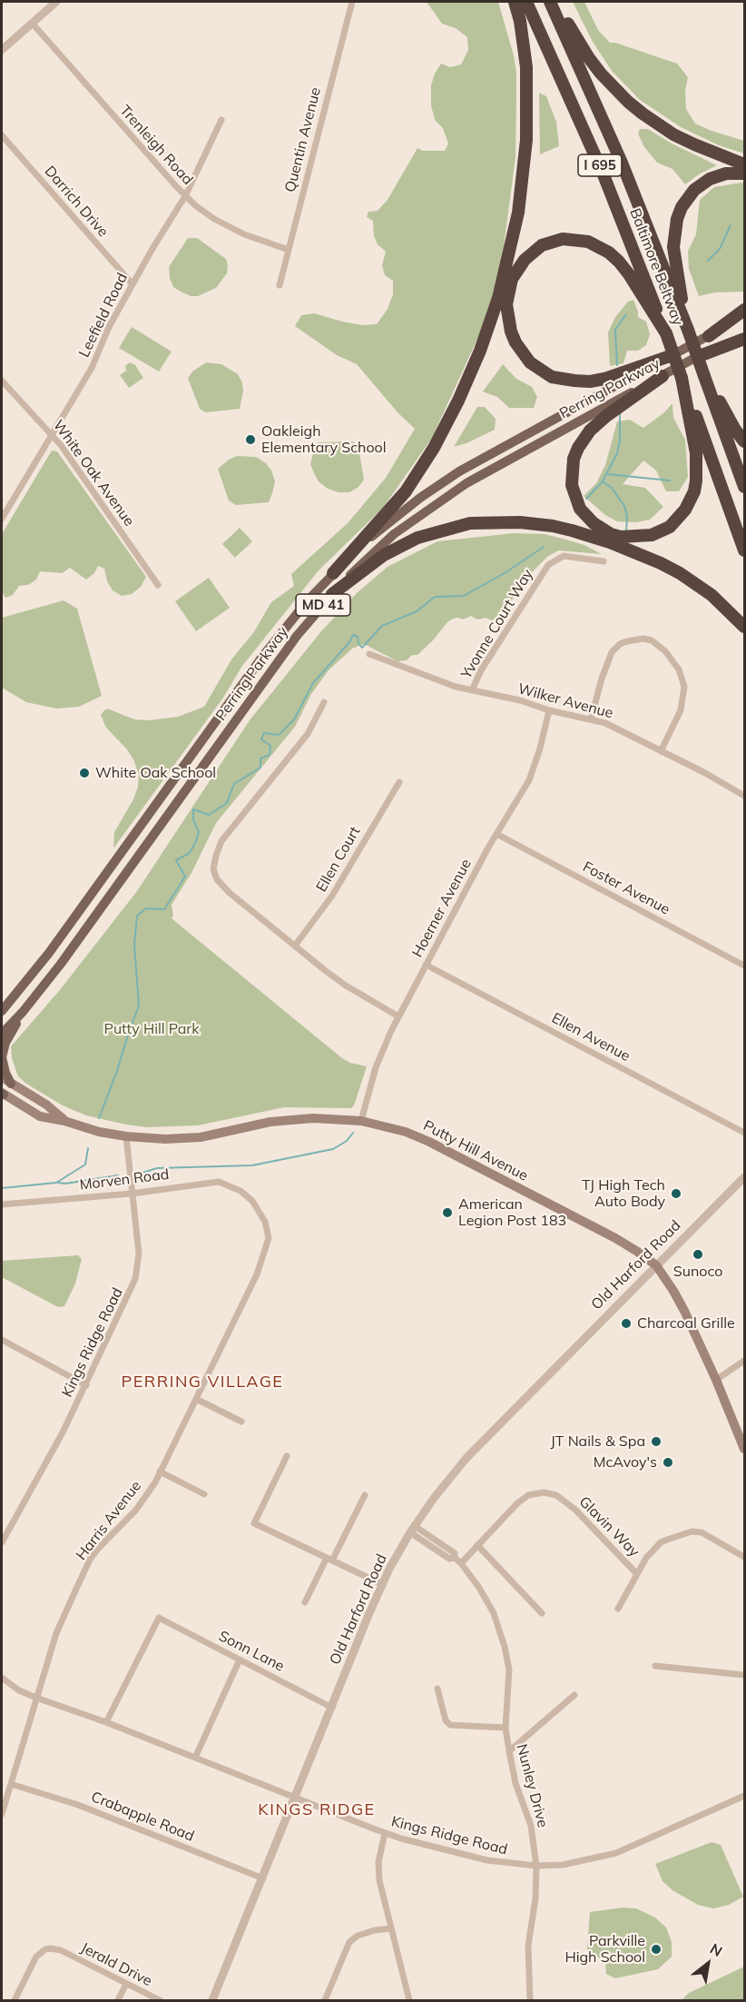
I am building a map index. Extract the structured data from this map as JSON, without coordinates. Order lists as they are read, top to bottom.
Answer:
{
  "streets": {
    "highway": ["I 695", "Baltimore Beltway"],
    "main road": ["Perring Parkway", "MD 41", "Putty Hill Avenue"],
    "street": [
      "Quentin Avenue",
      "Trenleigh Road",
      "Darrich Drive",
      "Leefield Road",
      "White Oak Avenue",
      "Yvonne Court Way",
      "Wilker Avenue",
      "Ellen Court",
      "Foster Avenue",
      "Hoerner Avenue",
      "Ellen Avenue",
      "Morven Road",
      "Old Harford Road",
      "Kings Ridge Road",
      "Harris Avenue",
      "Glavin Way",
      "Sonn Lane",
      "Nunley Drive",
      "Crabapple Road",
      "Jerald Drive"
    ]
  },
  "crossings": [
    ["Quentin Avenue", "Trenleigh Road"],
    ["Trenleigh Road", "Leefield Road"],
    ["Darrich Drive", "Leefield Road"],
    ["Leefield Road", "White Oak Avenue"],
    ["Yvonne Court Way", "Wilker Avenue"],
    ["Wilker Avenue", "Hoerner Avenue"],
    ["Foster Avenue", "Hoerner Avenue"],
    ["Hoerner Avenue", "Ellen Avenue"],
    ["Hoerner Avenue", "Putty Hill Avenue"],
    ["Putty Hill Avenue", "Old Harford Road"],
    ["Putty Hill Avenue", "Kings Ridge Road"],
    ["Morven Road", "Kings Ridge Road"],
    ["Morven Road", "Harris Avenue"],
    ["Old Harford Road", "Kings Ridge Road"],
    ["Old Harford Road", "Sonn Lane"],
    ["Old Harford Road", "Nunley Drive"],
    ["Old Harford Road", "Crabapple Road"],
    ["Kings Ridge Road", "Harris Avenue"],
    ["Kings Ridge Road", "Sonn Lane"],
    ["Kings Ridge Road", "Nunley Drive"],
    ["Harris Avenue", "Crabapple Road"],
    ["Glavin Way", "Nunley Drive"]
  ],
  "districts": ["PERRING VILLAGE", "KINGS RIDGE"],
  "parks": ["Putty Hill Park"],
  "places": [
    "Oakleigh Elementary School",
    "White Oak School",
    "TJ High Tech Auto Body",
    "American Legion Post 183",
    "Sunoco",
    "Charcoal Grille",
    "JT Nails & Spa",
    "McAvoy's",
    "Parkville High School"
  ],
  "north": "top right"
}
